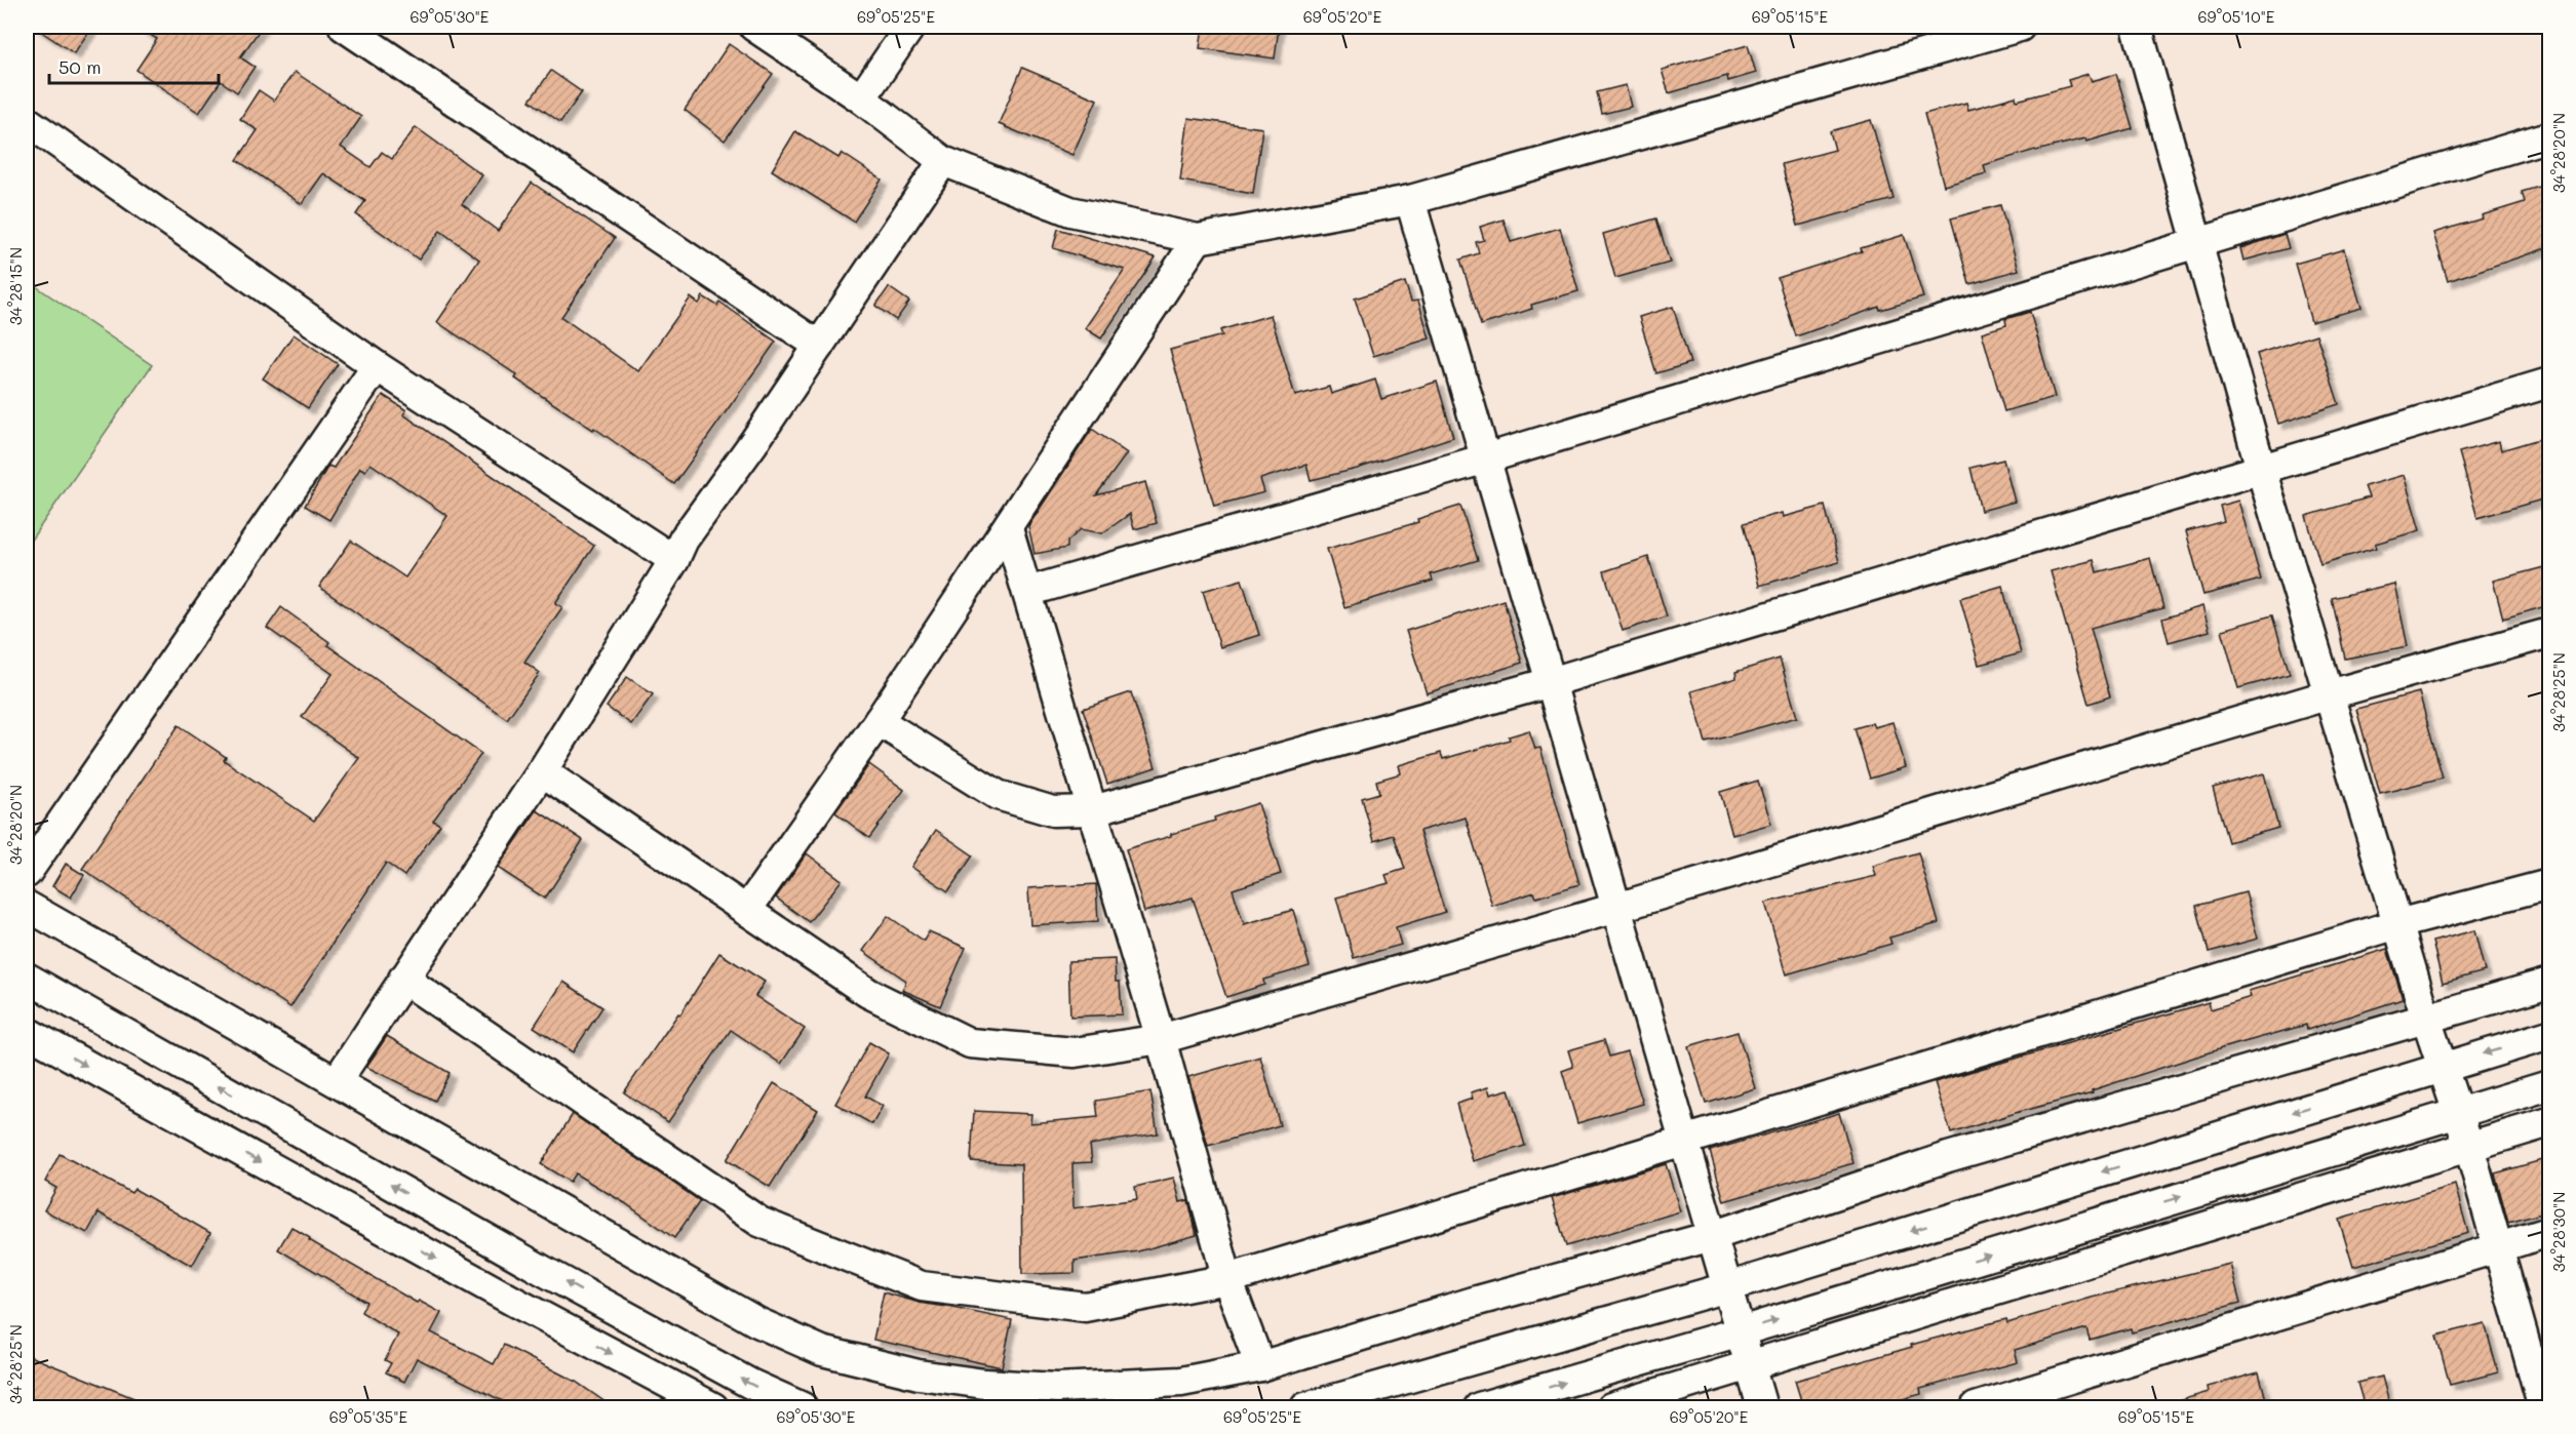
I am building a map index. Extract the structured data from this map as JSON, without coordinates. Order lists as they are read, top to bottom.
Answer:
{
  "scale_bar": "50 m",
  "coordinates": [
    "69°05'30\"E",
    "69°05'25\"E",
    "69°05'20\"E",
    "69°05'15\"E",
    "69°05'10\"E",
    "34°28'20\"N",
    "34°28'15\"N",
    "34°28'25\"N",
    "34°28'30\"N",
    "69°05'35\"E"
  ]
}
